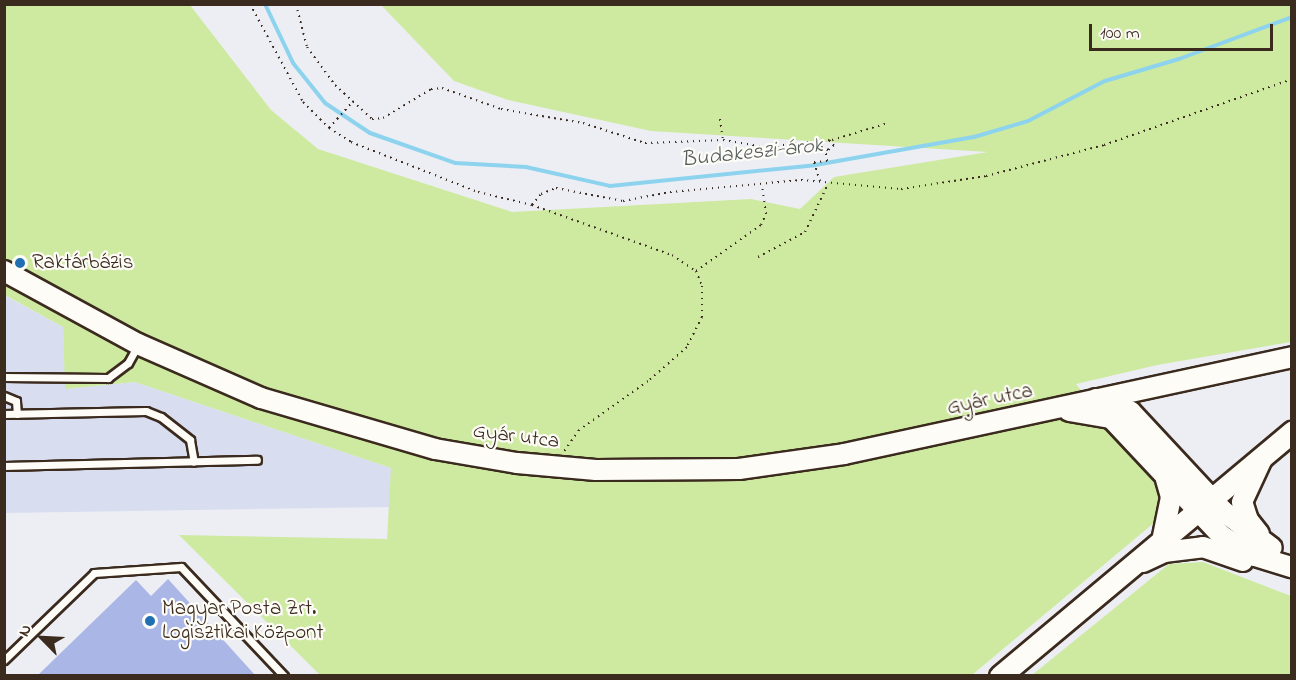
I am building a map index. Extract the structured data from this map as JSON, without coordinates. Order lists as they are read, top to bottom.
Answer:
{
  "streets": {
    "main road": ["Gyár utca"]
  },
  "water": ["Budakeszi-árok"],
  "places": ["Raktárbázis", "Magyar Posta Zrt. Logisztikai Központ"],
  "scale_bar": "100 m",
  "north": "top left"
}
